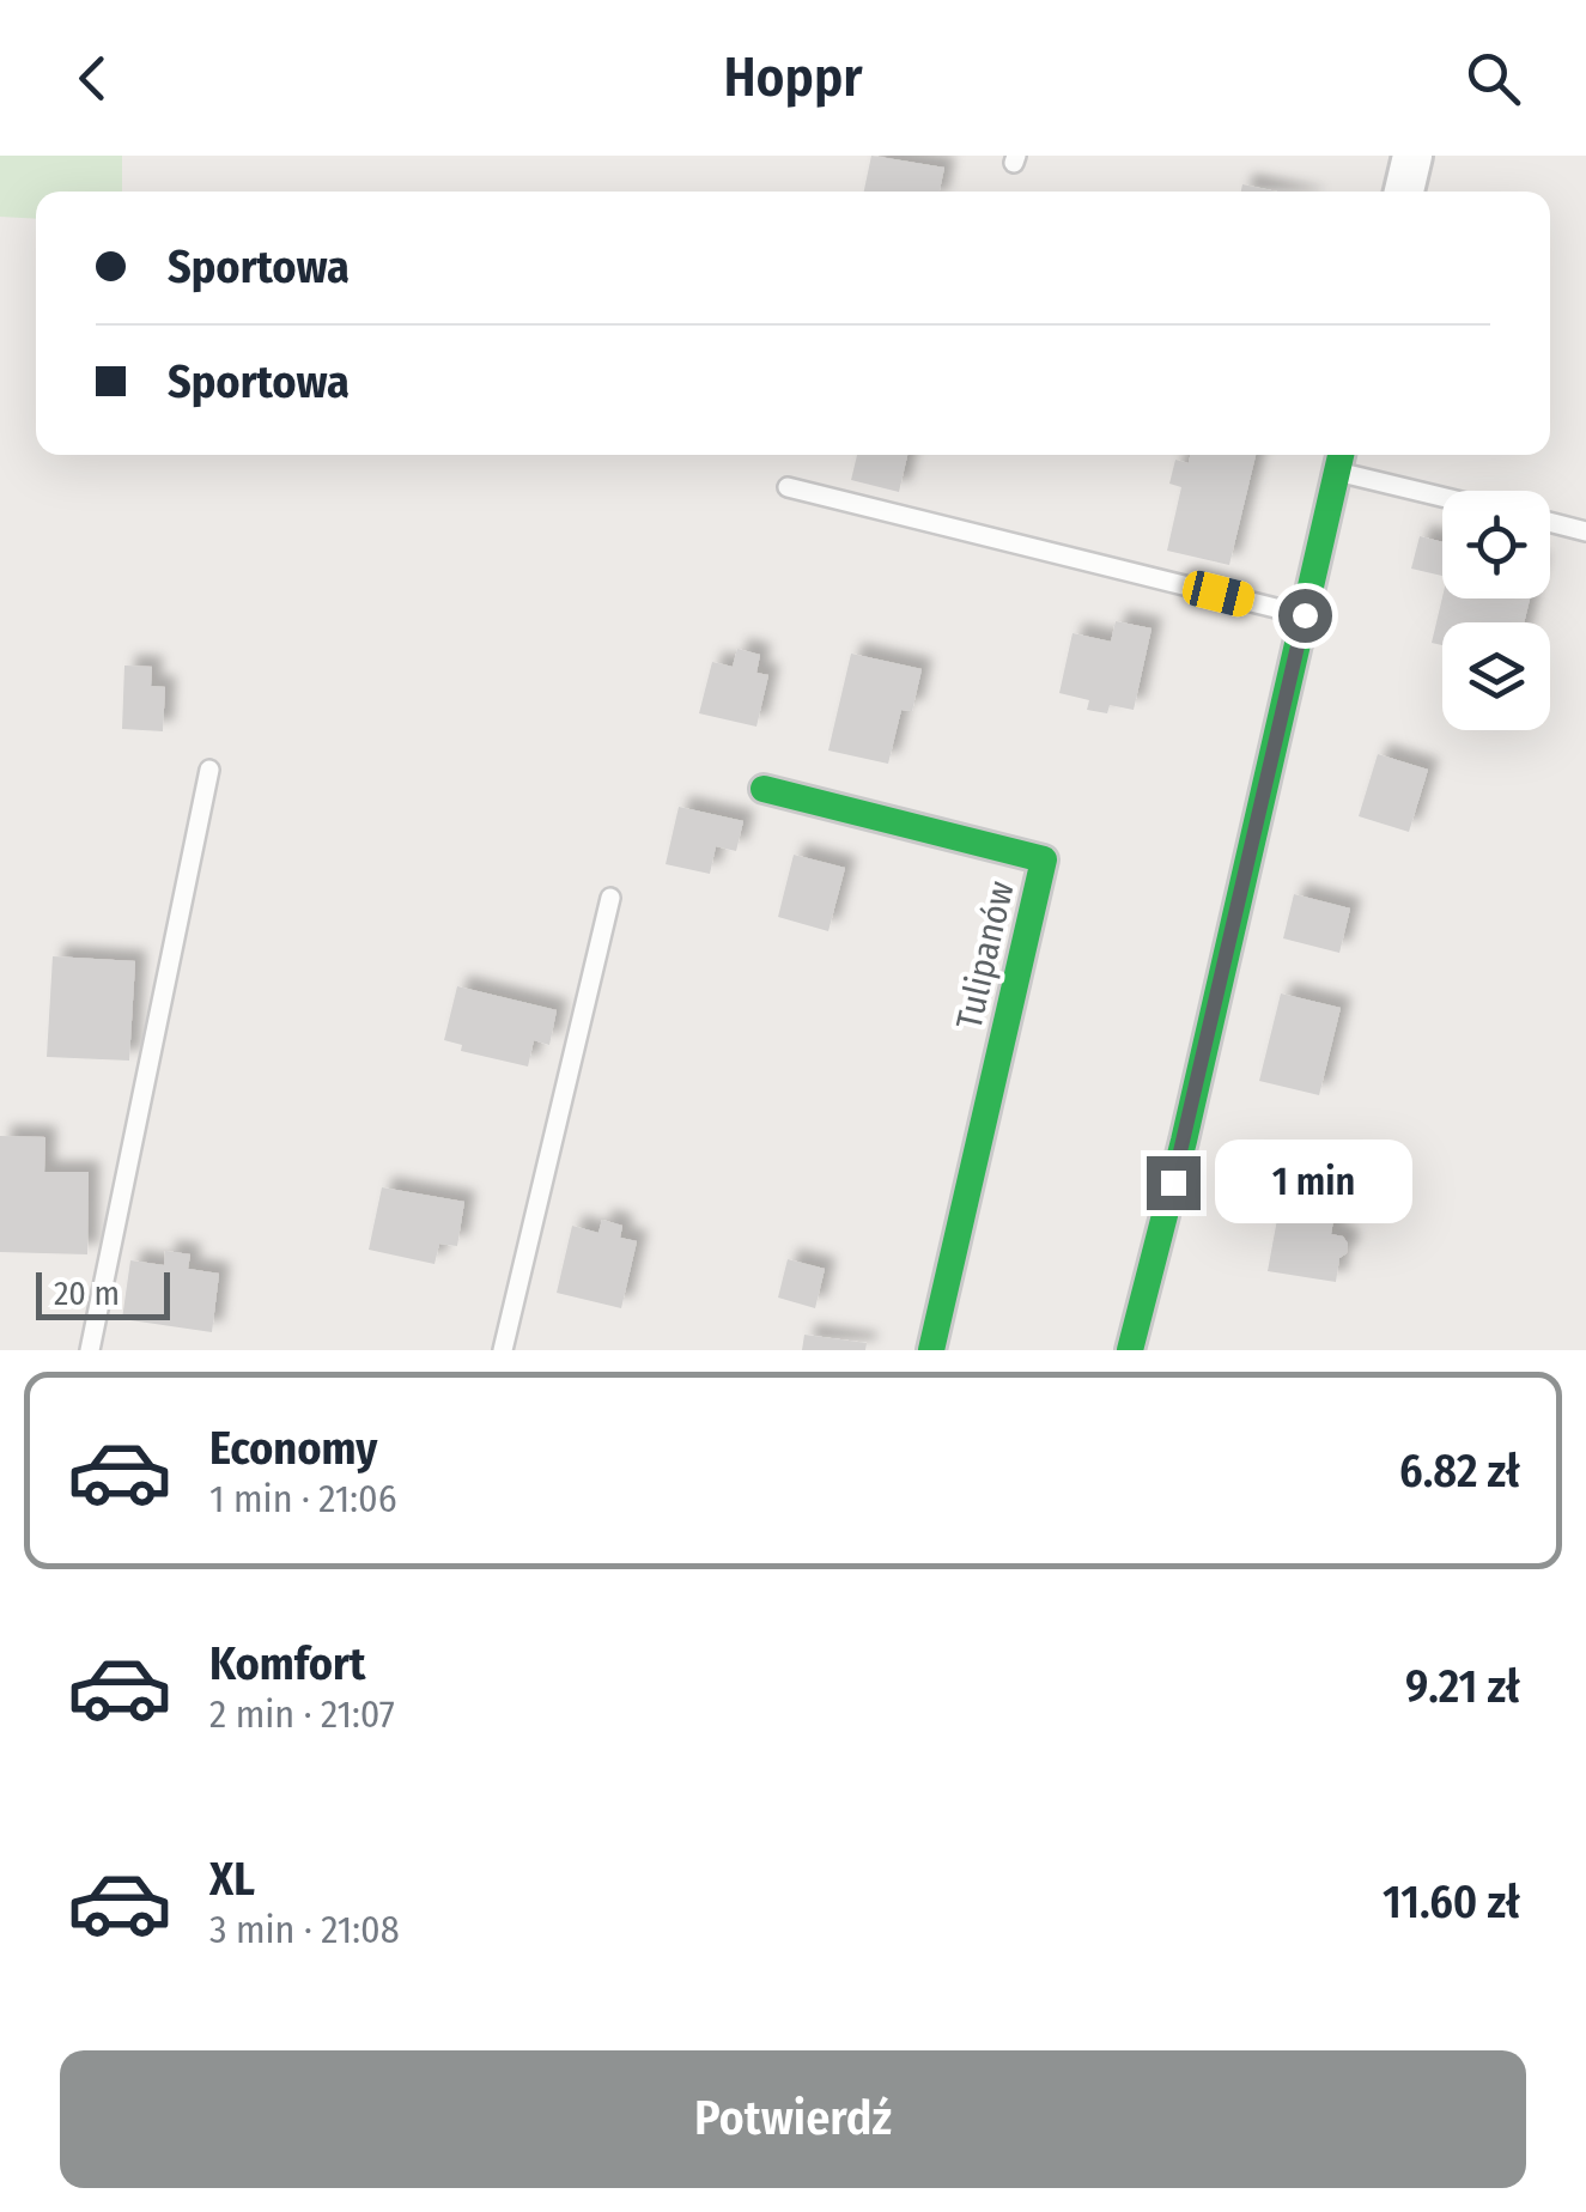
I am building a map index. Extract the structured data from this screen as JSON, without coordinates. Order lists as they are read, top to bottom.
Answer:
{
  "streets": {
    "street": ["Tulipanów"]
  },
  "scale_bar": "20 m",
  "page": {
    "header": "Hoppr",
    "banner": ["Sportowa", "Sportowa"],
    "bubble": "1 min",
    "scale": "20 m",
    "list": [
      {
        "name": "Economy",
        "note": "1 min · 21:06",
        "value": "6.82 zł"
      },
      {
        "name": "Komfort",
        "note": "2 min · 21:07",
        "value": "9.21 zł"
      },
      {
        "name": "XL",
        "note": "3 min · 21:08",
        "value": "11.60 zł"
      }
    ],
    "buttons": "Potwierdź"
  }
}
